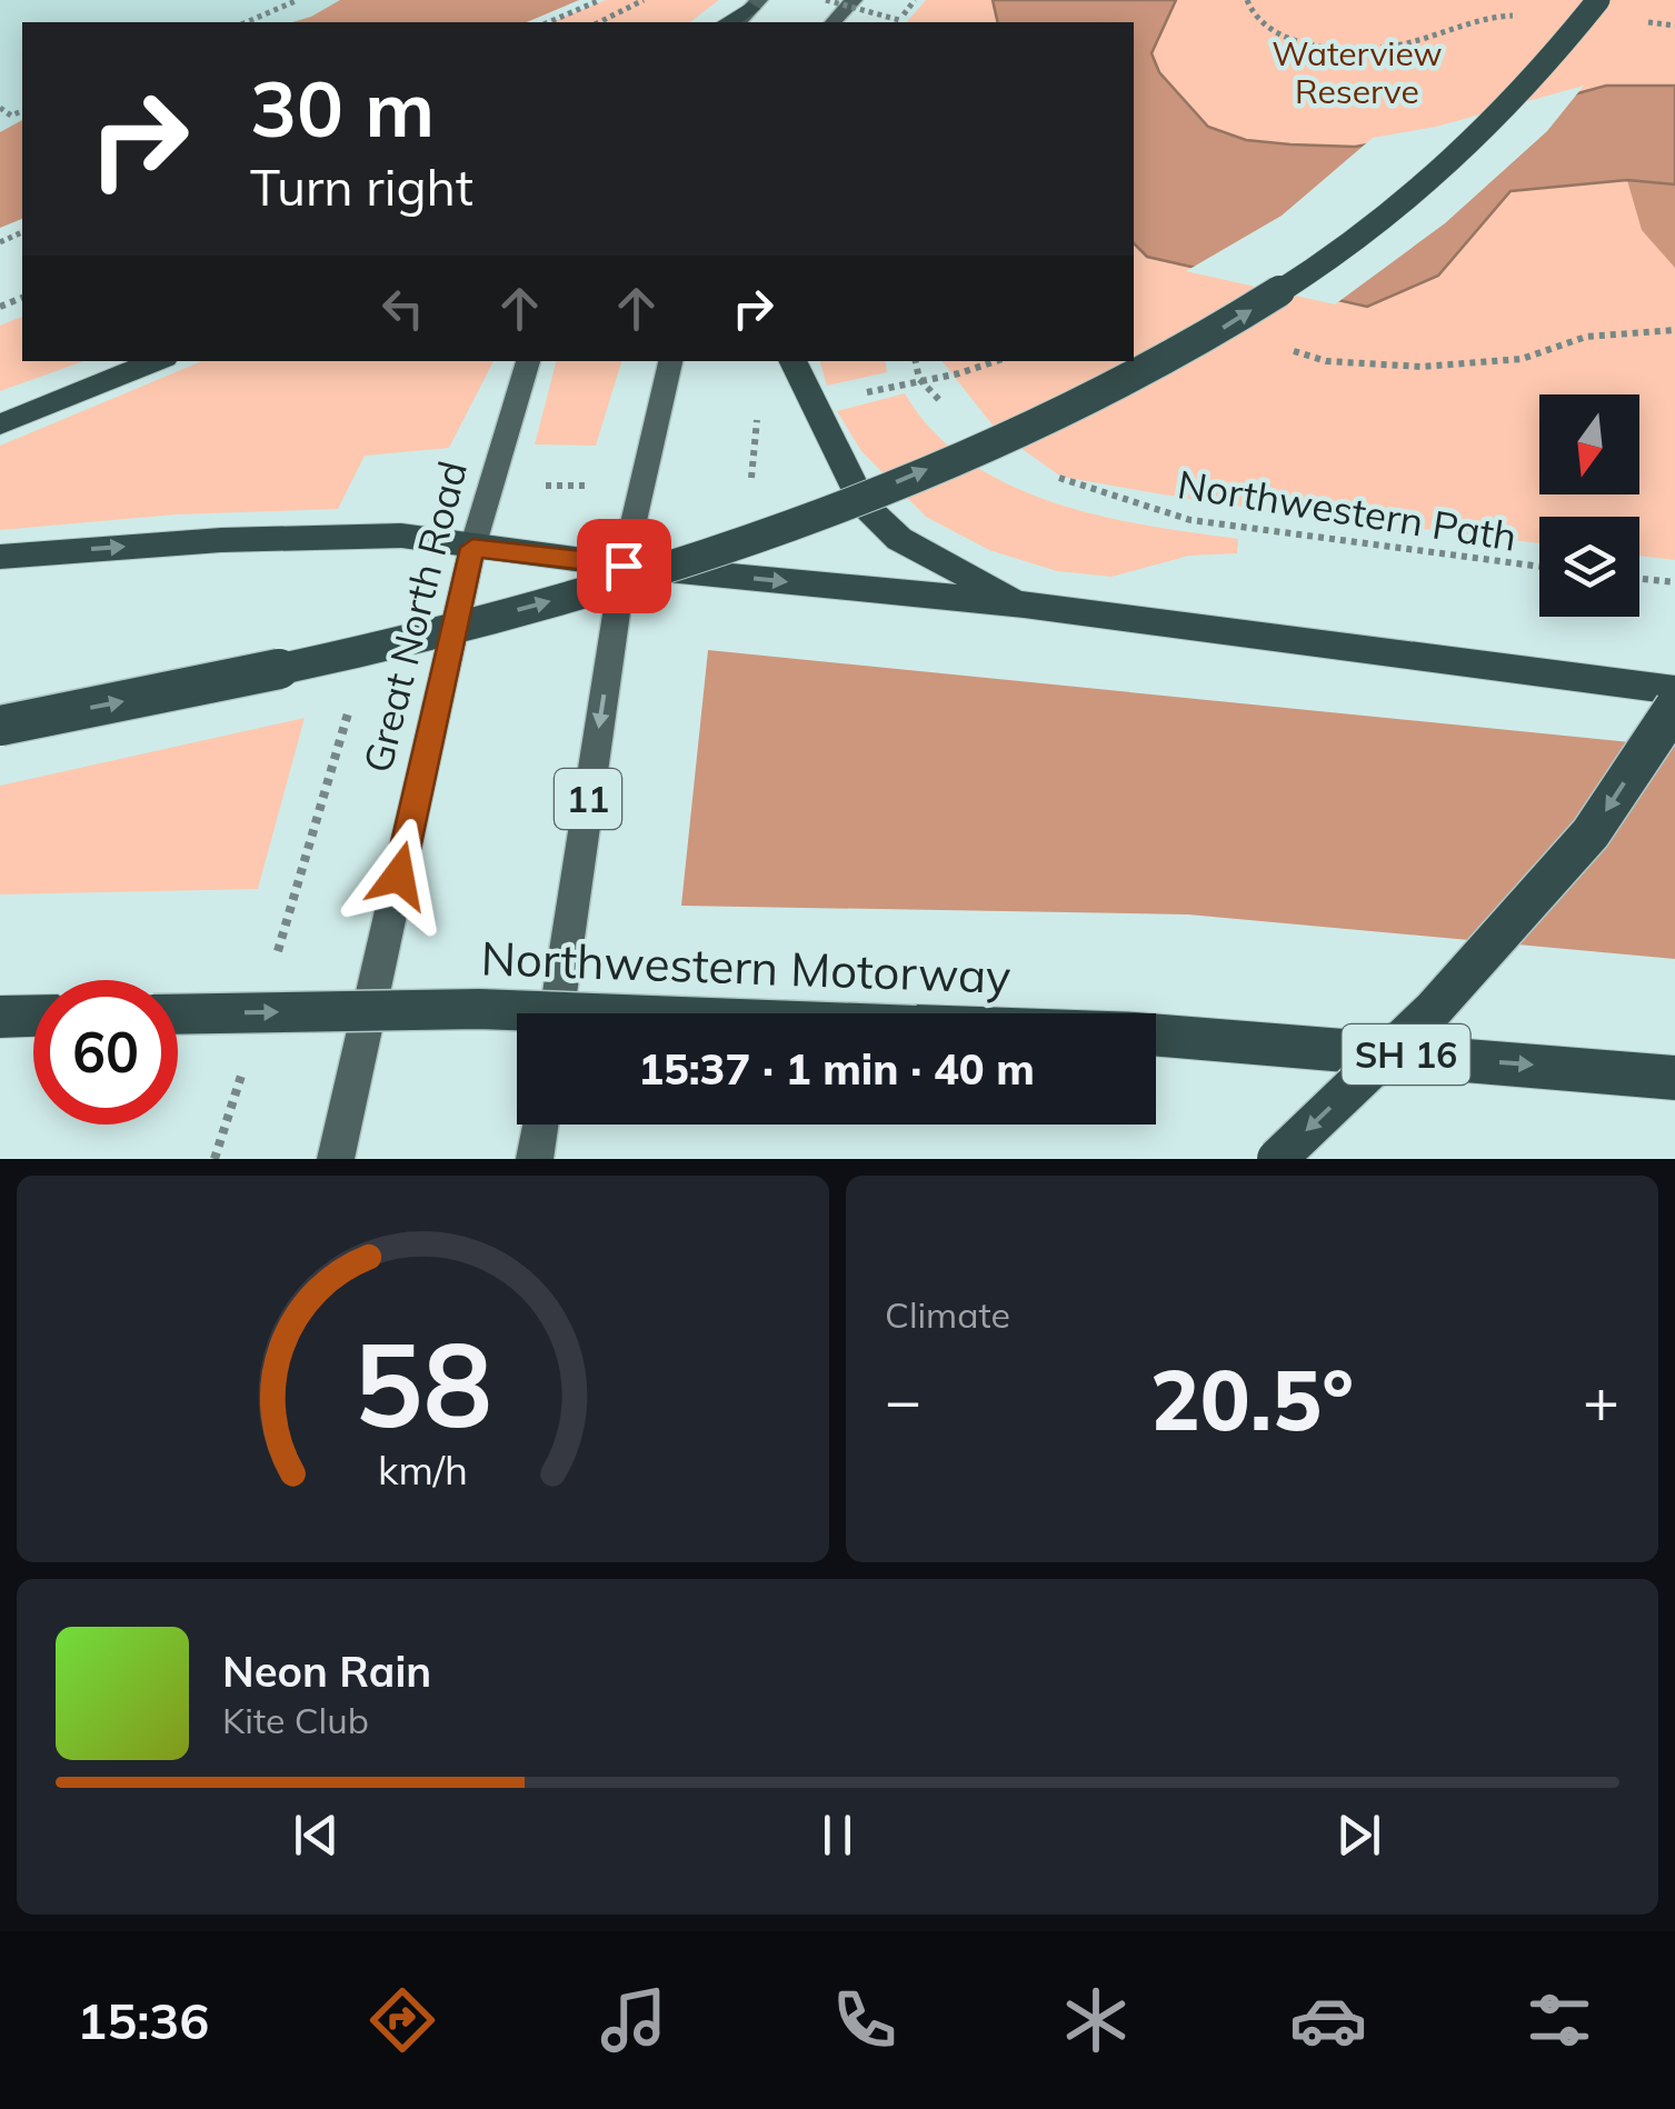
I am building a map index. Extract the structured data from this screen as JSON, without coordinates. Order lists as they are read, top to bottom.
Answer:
{
  "streets": {
    "highway": ["Northwestern Motorway", "SH 16"],
    "main road": ["Great North Road", "11"],
    "path": ["Northwestern Path"]
  },
  "one_way": ["Northwestern Motorway"],
  "parks": ["Waterview Reserve"],
  "north": "bottom",
  "page": {
    "turn": ["30 m", "Turn right"],
    "limit": "60",
    "trip": "15:37 · 1 min · 40 m",
    "tile": "Climate",
    "heat": ["−", "20.5°", "+"],
    "song": ["Neon Rain", "Kite Club"],
    "tabs": "15:36",
    "gauge": ["58", "km/h"]
  }
}
